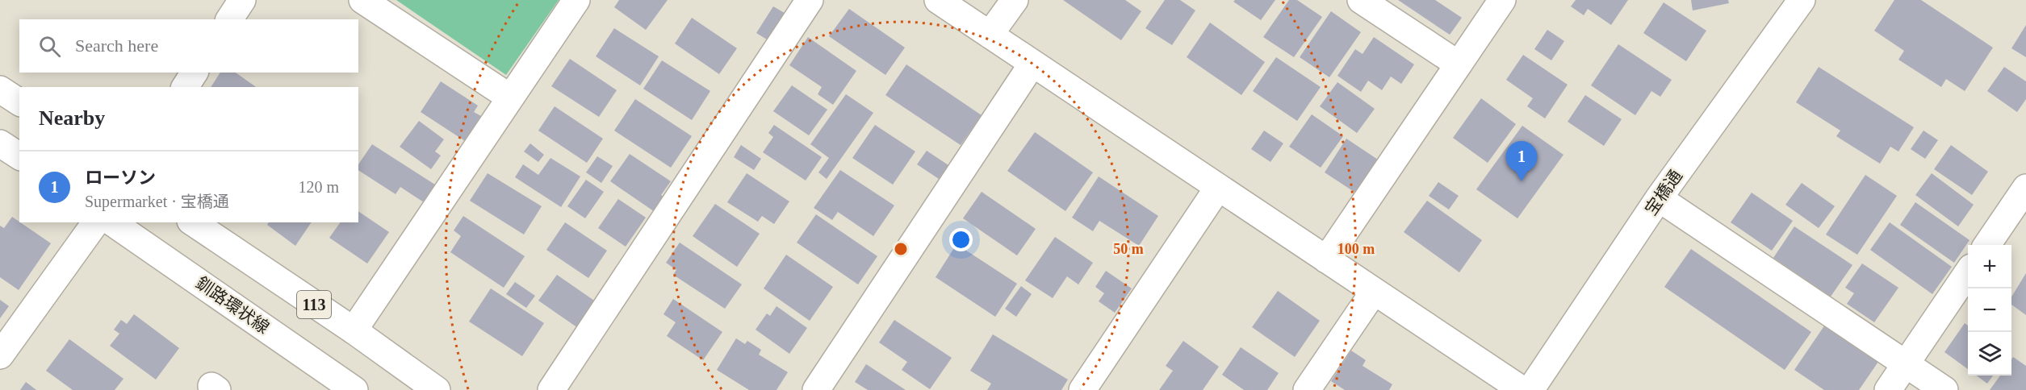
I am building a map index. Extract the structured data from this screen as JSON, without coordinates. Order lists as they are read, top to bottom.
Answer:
{
  "streets": {
    "street": ["宝橋通", "113", "釧路環状線"]
  },
  "page": {
    "search": "Search here",
    "heading": "Nearby",
    "pins": "1",
    "list": [
      {
        "mark": "1",
        "name": "ローソン",
        "note": "Supermarket · 宝橋通",
        "value": "120 m"
      }
    ],
    "map_buttons": ["+", "−"]
  },
  "rings": ["50 m", "100 m"]
}
